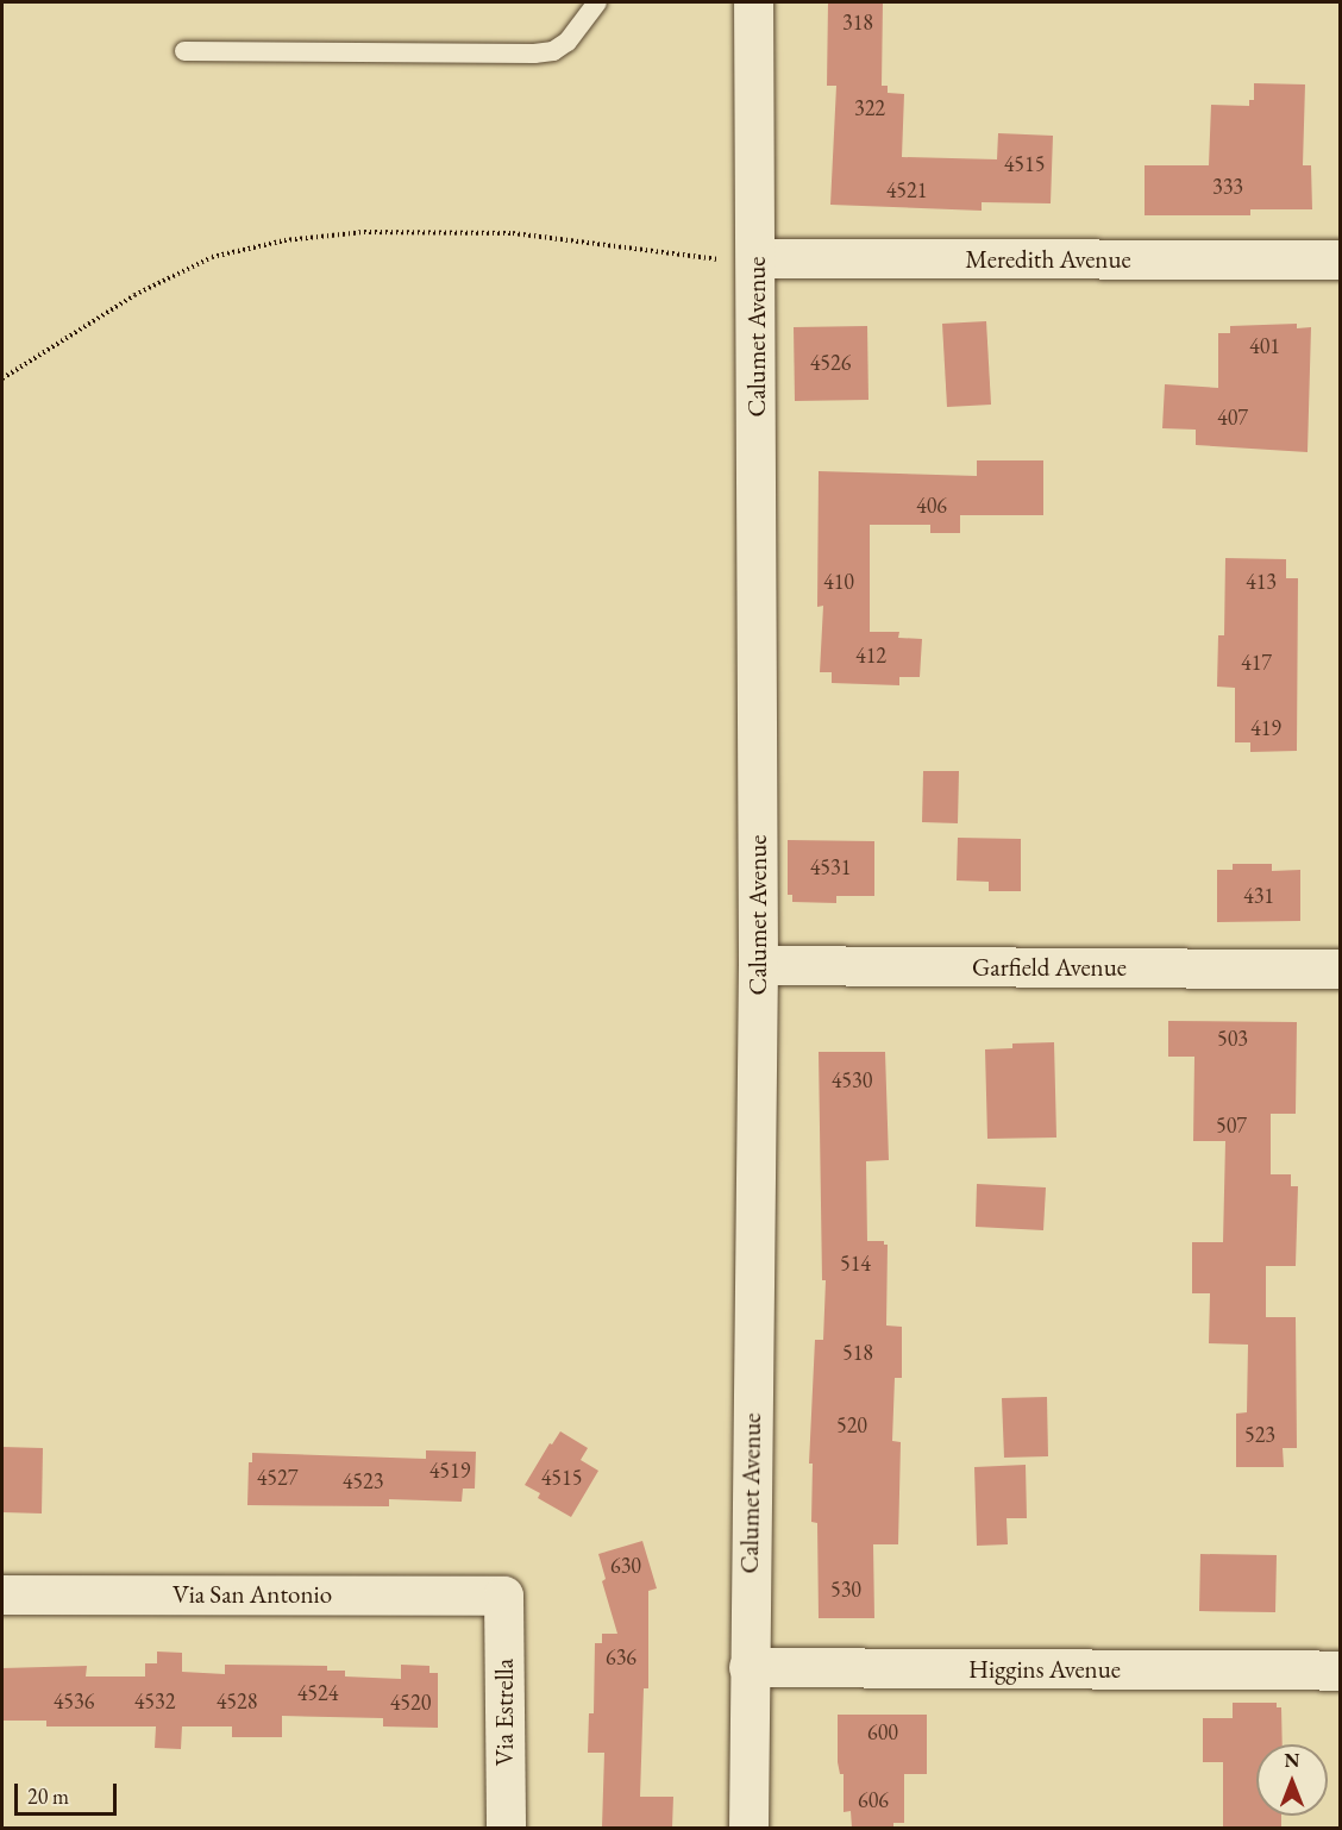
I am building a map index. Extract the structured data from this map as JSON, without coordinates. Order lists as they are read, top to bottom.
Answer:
{
  "streets": {
    "street": [
      "Meredith Avenue",
      "Calumet Avenue",
      "Garfield Avenue",
      "Via San Antonio",
      "Higgins Avenue",
      "Via Estrella"
    ]
  },
  "crossings": [
    ["Meredith Avenue", "Calumet Avenue"],
    ["Calumet Avenue", "Garfield Avenue"],
    ["Calumet Avenue", "Higgins Avenue"],
    ["Via San Antonio", "Via Estrella"]
  ],
  "house_numbers": [
    "318",
    "322",
    "4515",
    "333",
    "4521",
    "401",
    "4526",
    "407",
    "406",
    "410",
    "413",
    "412",
    "417",
    "419",
    "4531",
    "431",
    "503",
    "4530",
    "507",
    "514",
    "518",
    "520",
    "523",
    "4519",
    "4527",
    "4515",
    "4523",
    "630",
    "530",
    "636",
    "4524",
    "4536",
    "4532",
    "4528",
    "4520",
    "600",
    "606"
  ],
  "scale_bar": "20 m",
  "north": "top"
}
